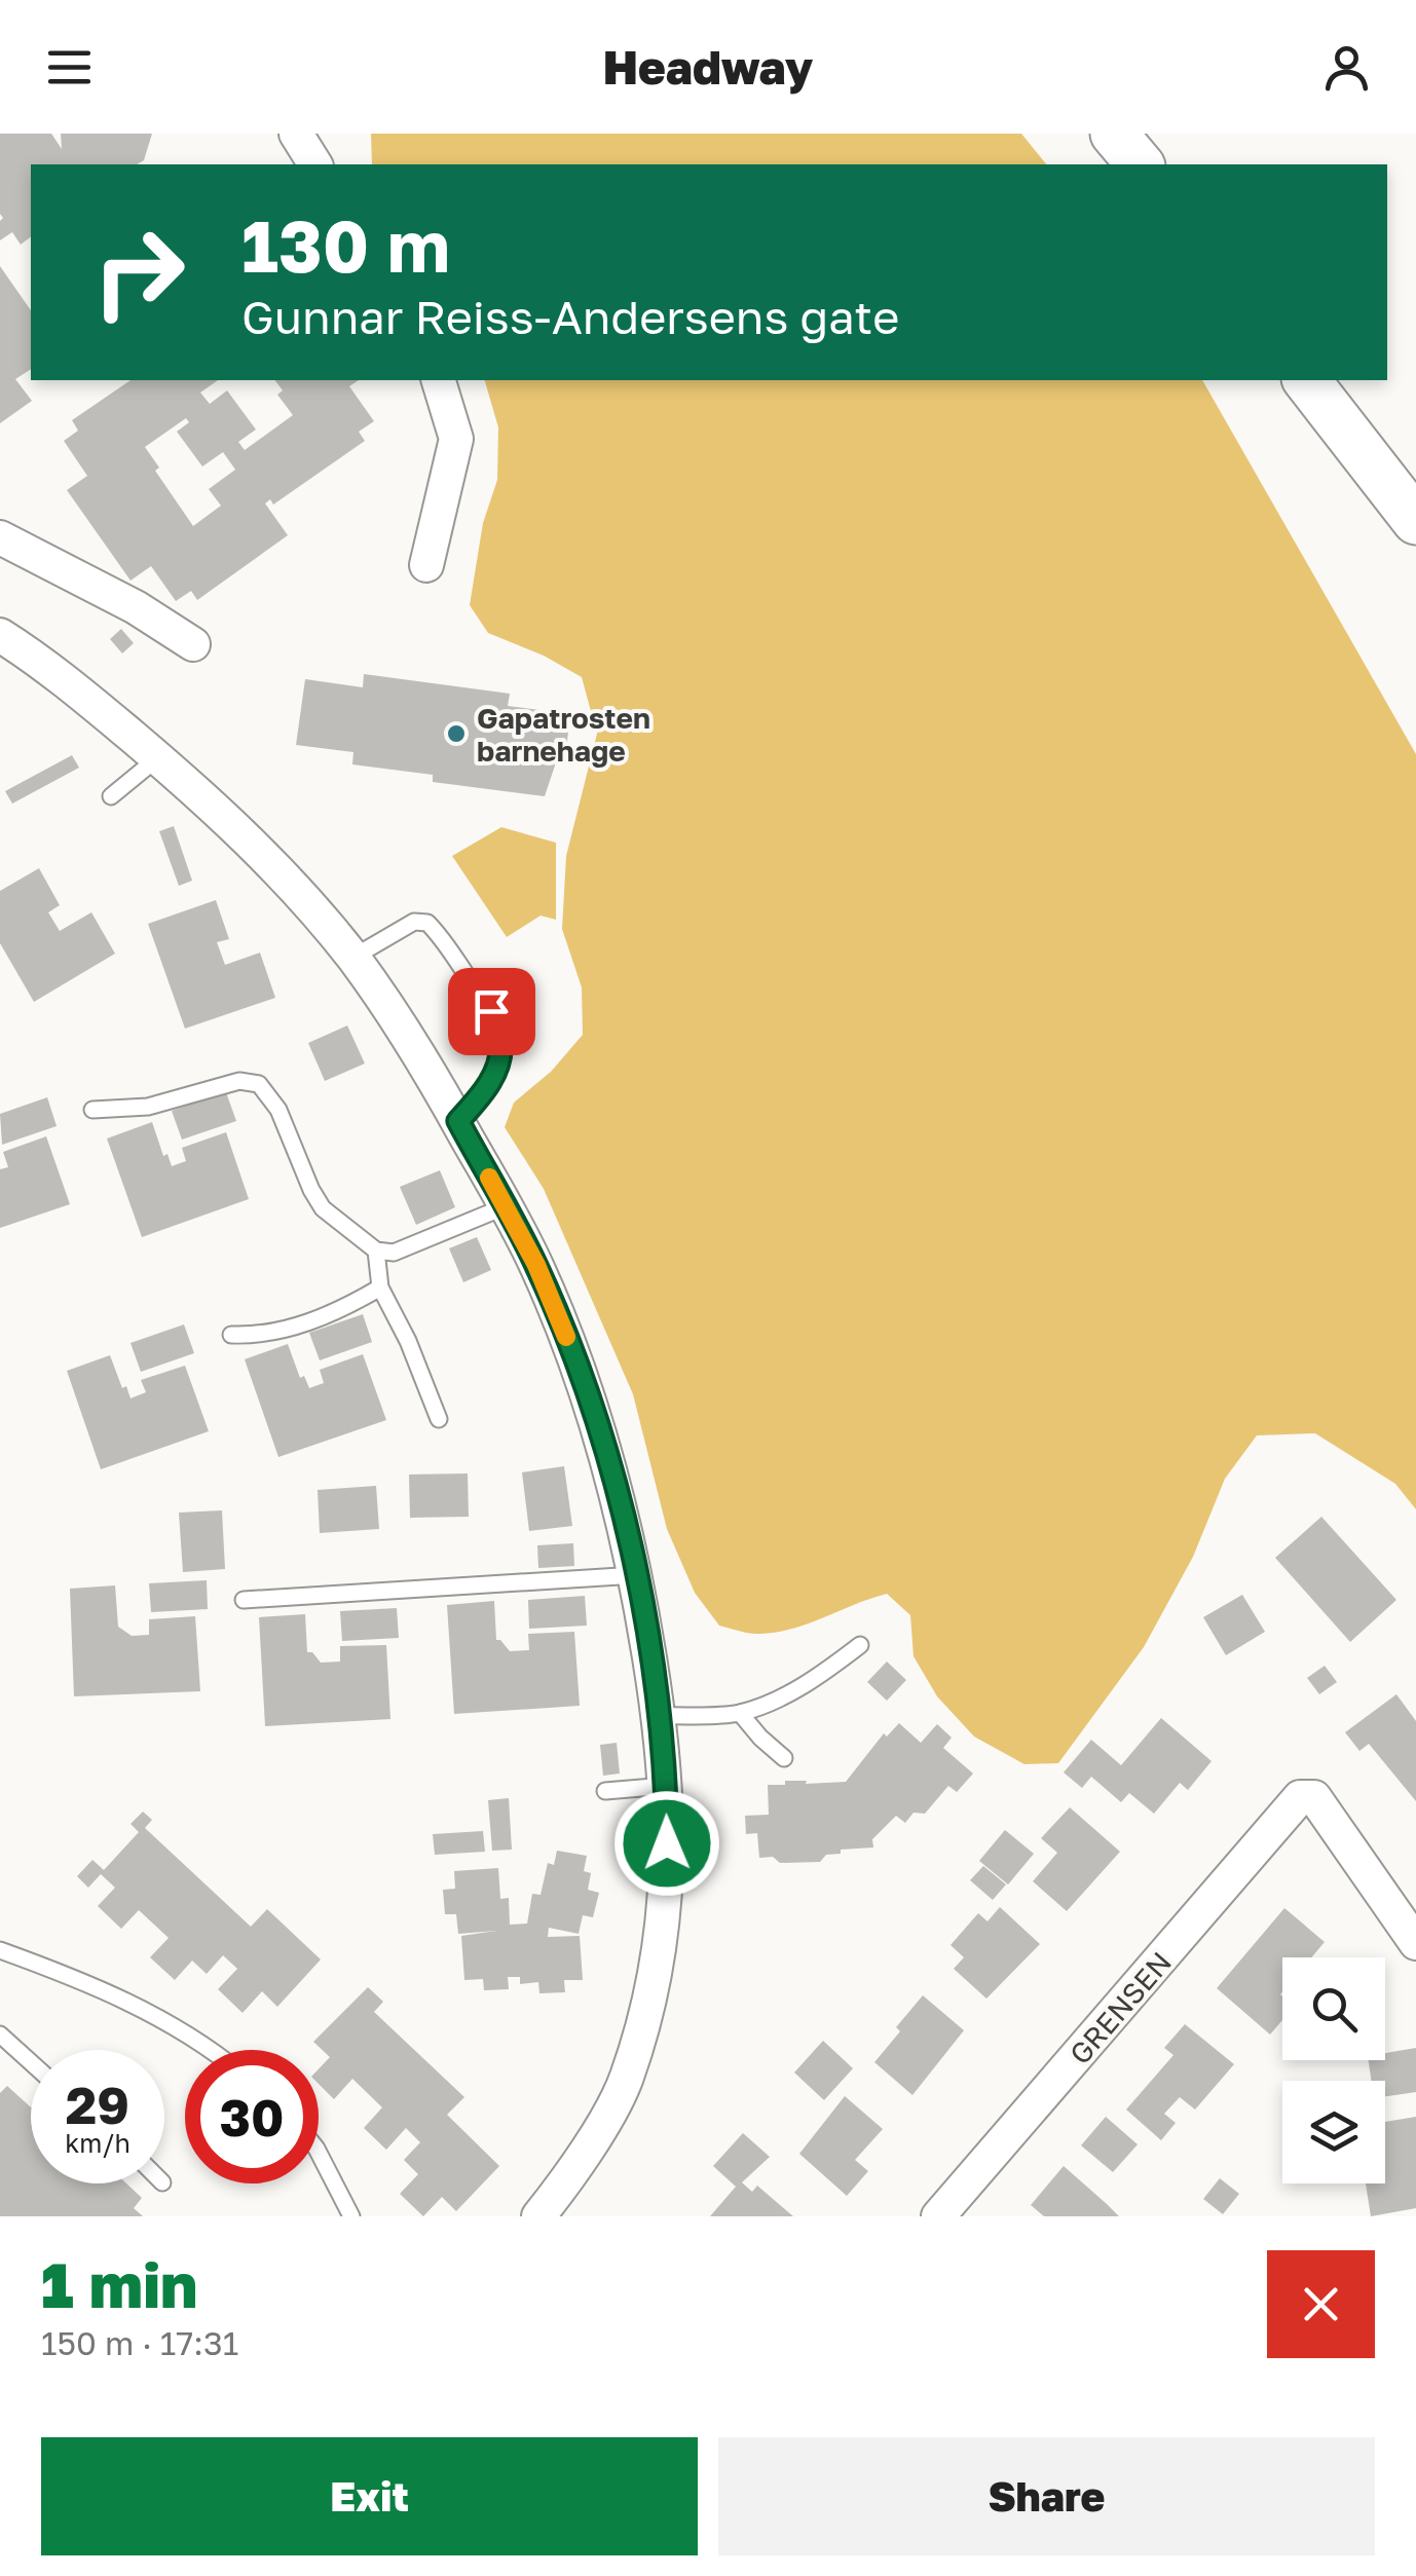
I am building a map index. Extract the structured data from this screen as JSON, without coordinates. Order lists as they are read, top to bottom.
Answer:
{
  "streets": {
    "street": ["GRENSEN"]
  },
  "places": ["Gapatrosten barnehage"],
  "page": {
    "header": "Headway",
    "turn": ["130 m", "Gunnar Reiss-Andersens gate"],
    "speed": "29 km/h",
    "limit": "30",
    "heading": ["1 min", "150 m · 17:31"],
    "buttons": ["Exit", "Share"]
  }
}
